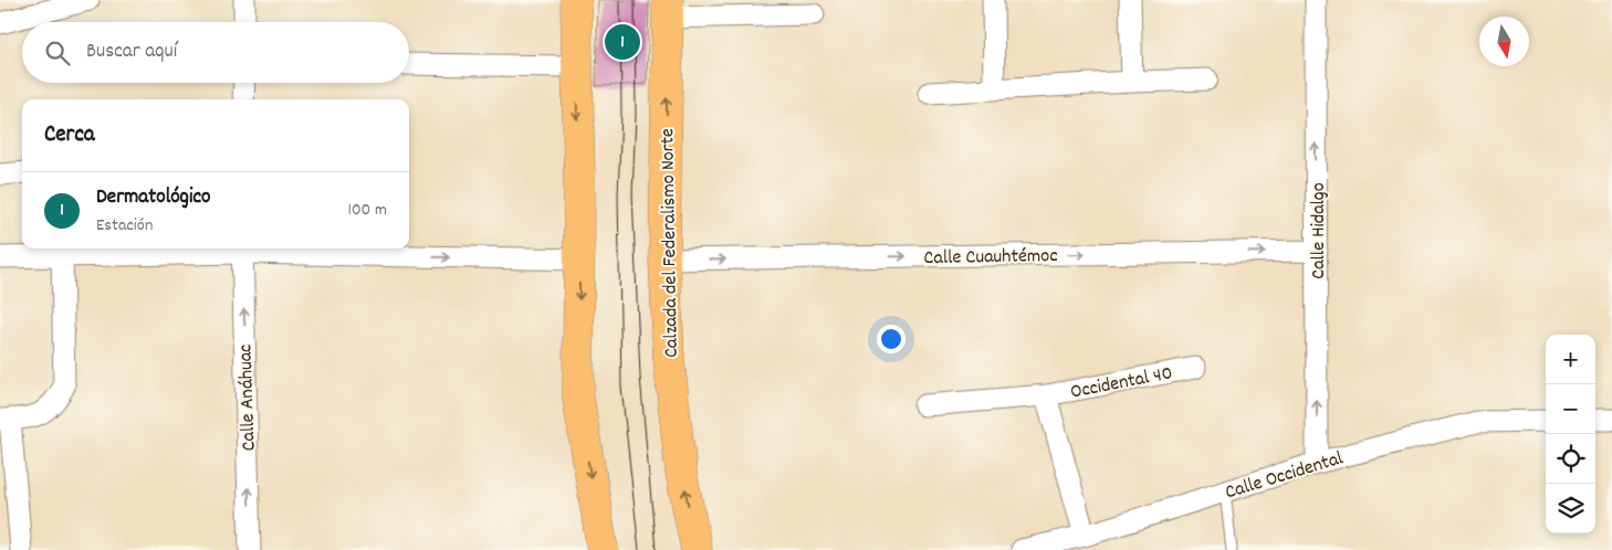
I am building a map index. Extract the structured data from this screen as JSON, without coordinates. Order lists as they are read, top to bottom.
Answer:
{
  "streets": {
    "main road": ["Calzada del Federalismo Norte"],
    "street": [
      "Calle Hidalgo",
      "Calle Cuauhtémoc",
      "Occidental 40",
      "Calle Anáhuac",
      "Calle Occidental"
    ]
  },
  "crossings": [
    ["Calle Hidalgo", "Calle Cuauhtémoc"],
    ["Calle Hidalgo", "Calle Occidental"],
    ["Calzada del Federalismo Norte", "Calle Cuauhtémoc"],
    ["Occidental 40", "Calle Occidental"]
  ],
  "one_way": ["Calle Hidalgo", "Calle Anáhuac"],
  "north": "bottom",
  "page": {
    "pins": "1",
    "search": "Buscar aquí",
    "heading": "Cerca",
    "list": [
      {
        "mark": "1",
        "name": "Dermatológico",
        "note": "Estación",
        "value": "100 m"
      }
    ],
    "map_buttons": ["+", "−"]
  }
}
